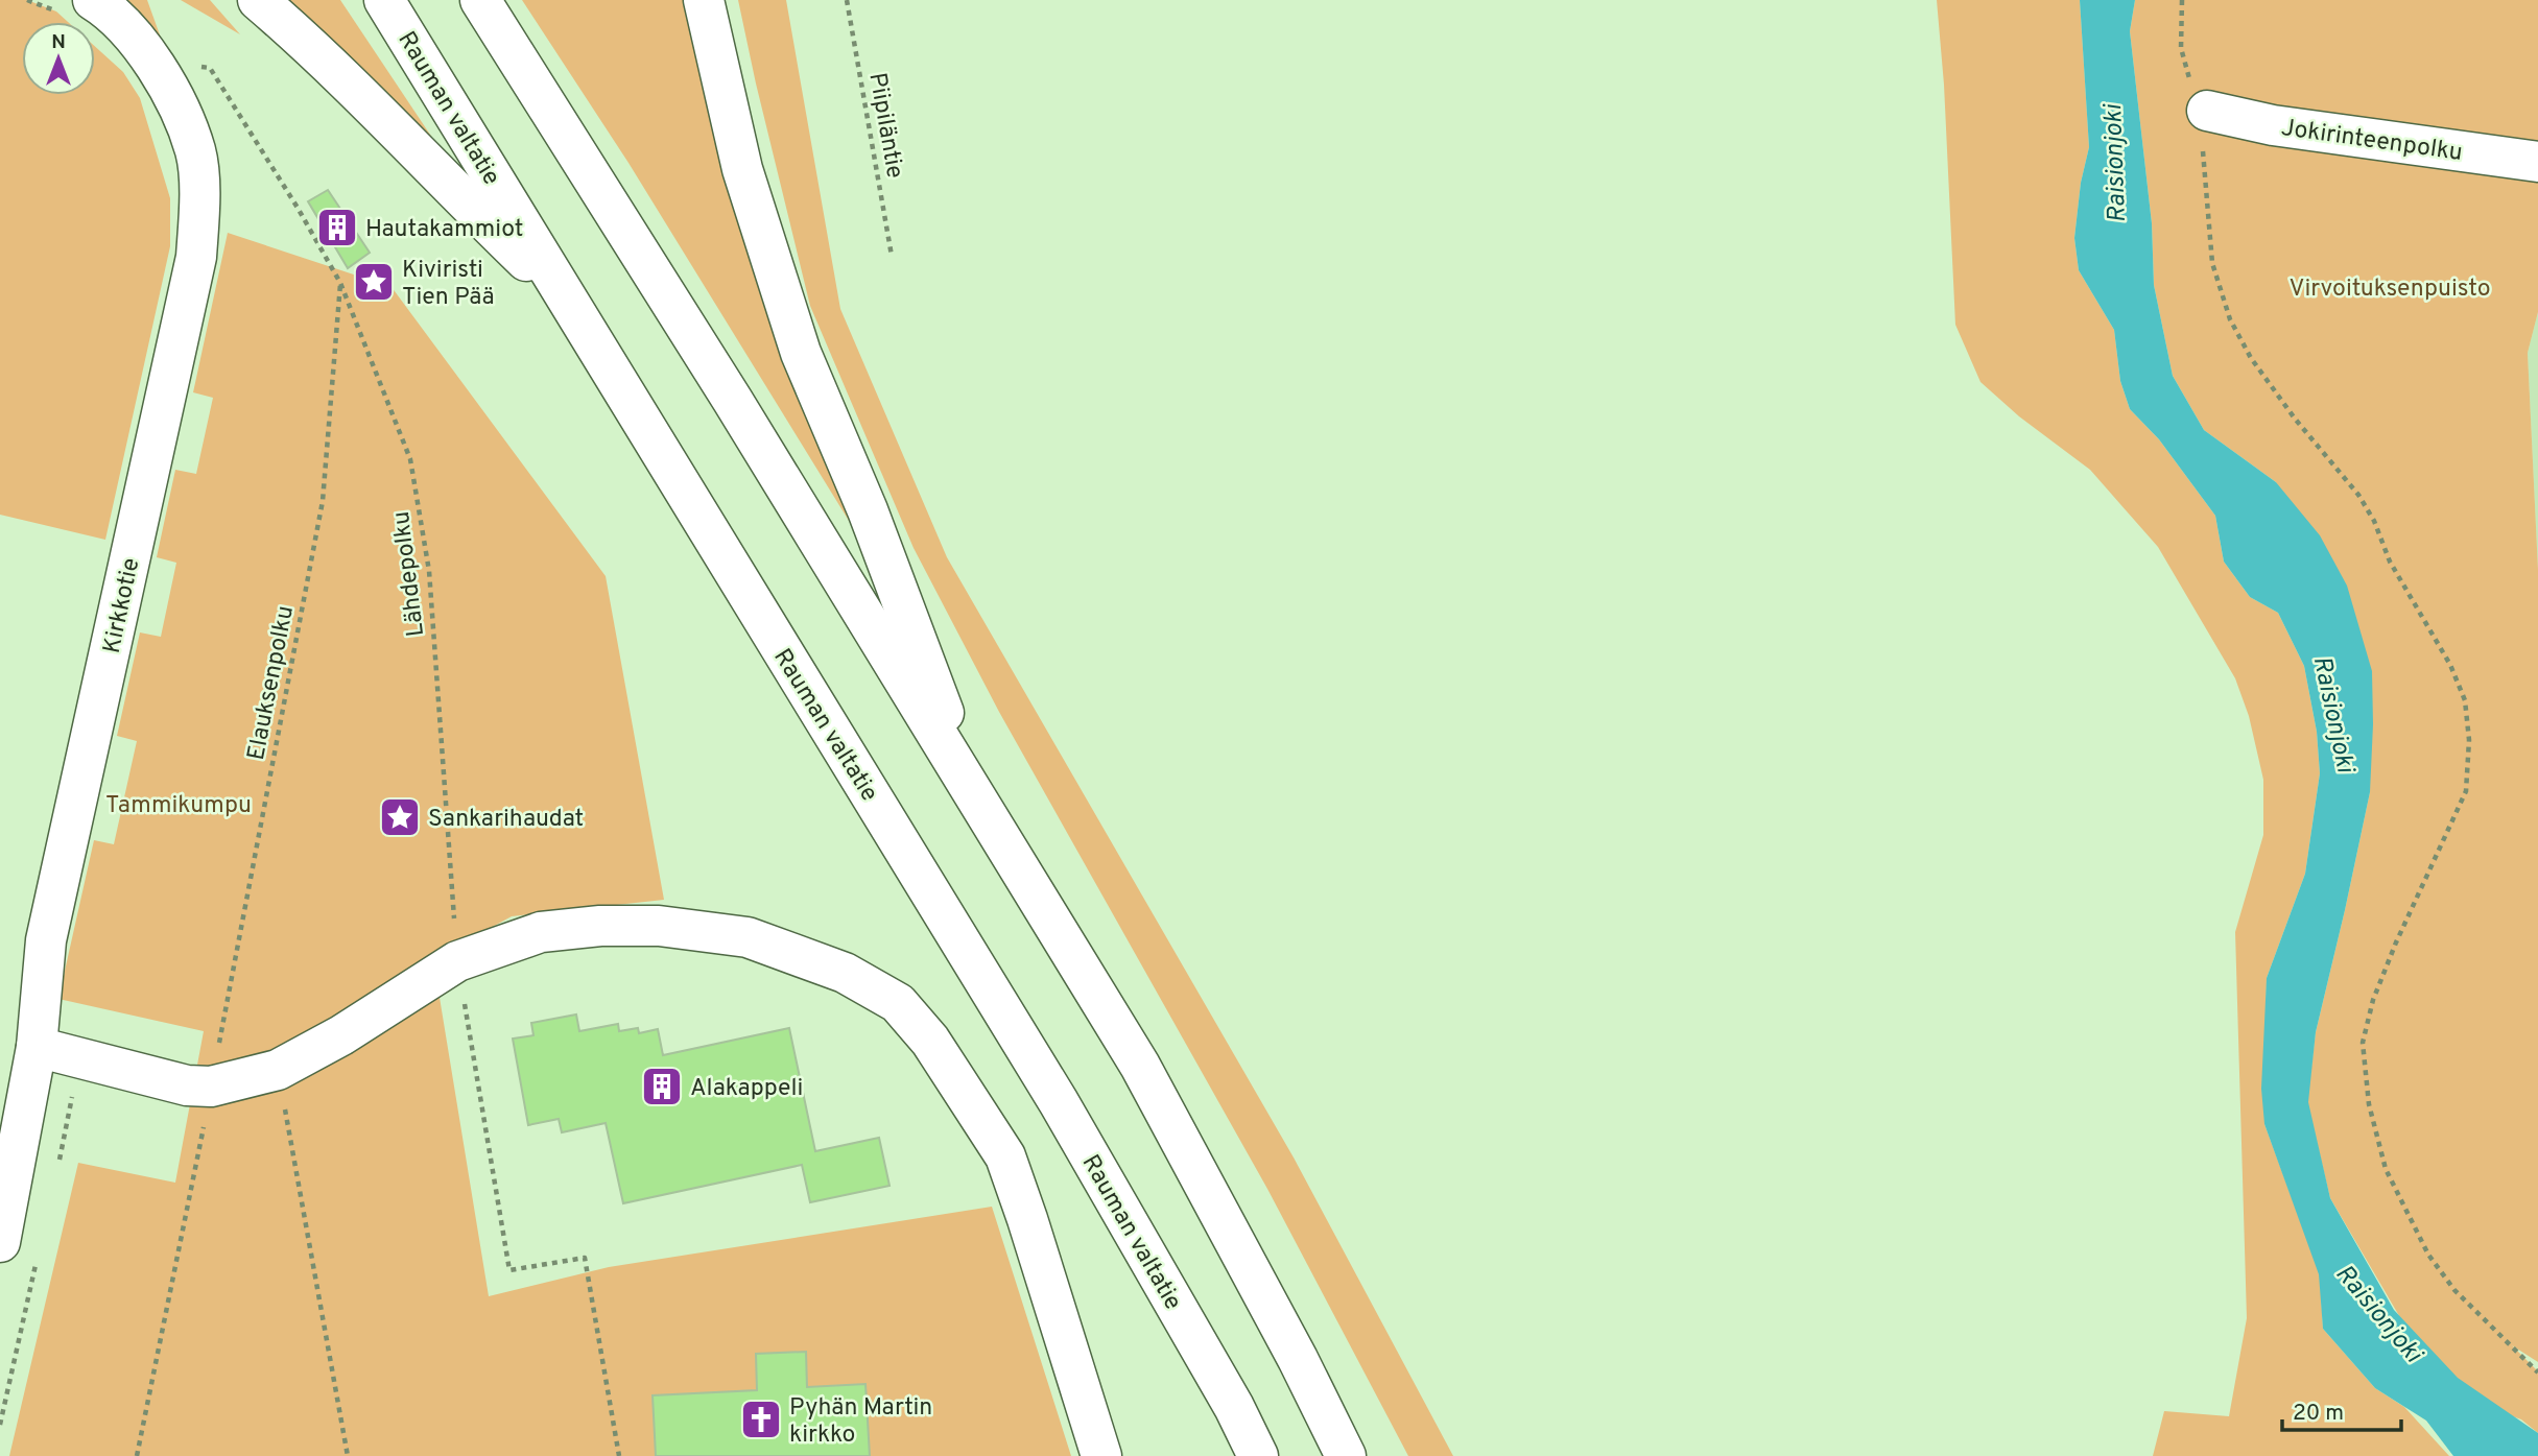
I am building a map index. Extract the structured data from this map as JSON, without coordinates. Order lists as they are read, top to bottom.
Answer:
{
  "streets": {
    "main road": ["Rauman valtatie", "Jokirinteenpolku", "Kirkkotie"],
    "path": ["Piipiläntie", "Lähdepolku", "Elauksenpolku"]
  },
  "crossings": [
    ["Lähdepolku", "Elauksenpolku"]
  ],
  "water": ["Raisionjoki"],
  "parks": ["Virvoituksenpuisto", "Tammikumpu"],
  "places": {
    "building": ["Hautakammiot", "Alakappeli"],
    "place": ["Kiviristi Tien Pää", "Sankarihaudat"],
    "church": ["Pyhän Martin kirkko"]
  },
  "scale_bar": "20 m",
  "north": "top"
}
